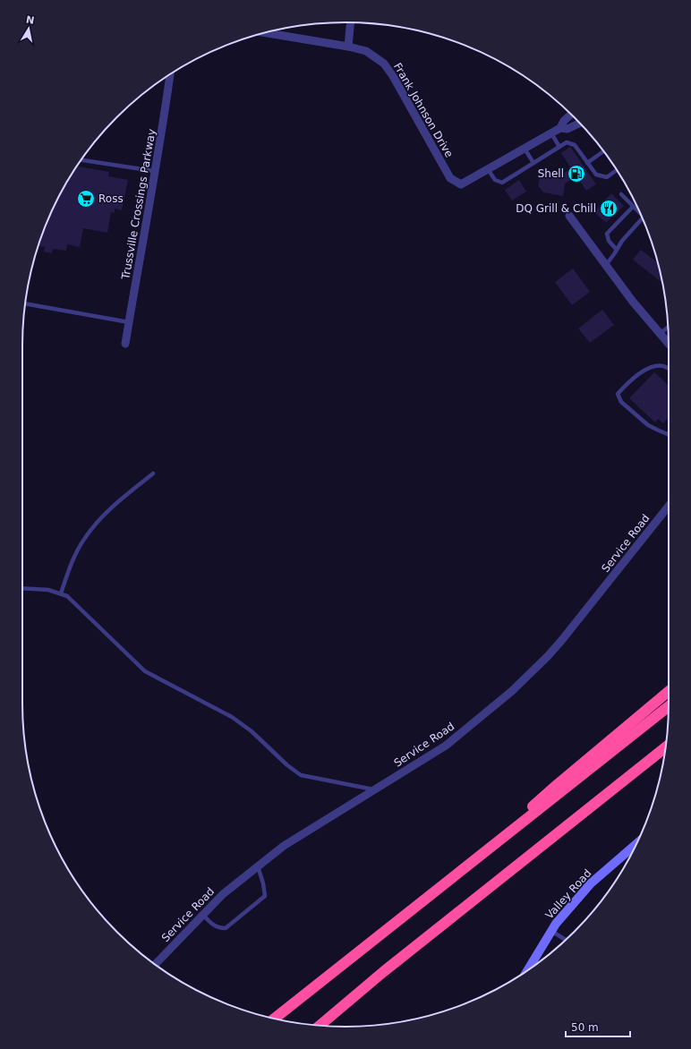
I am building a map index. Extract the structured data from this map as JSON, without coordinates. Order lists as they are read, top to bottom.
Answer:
{
  "streets": {
    "street": [
      "Frank Johnson Drive",
      "Trussville Crossings Parkway",
      "Service Road",
      "Valley Road"
    ]
  },
  "places": {
    "fuel station": ["Shell"],
    "supermarket": ["Ross"],
    "restaurant": ["DQ Grill & Chill"]
  },
  "scale_bar": "50 m",
  "north": "top"
}
